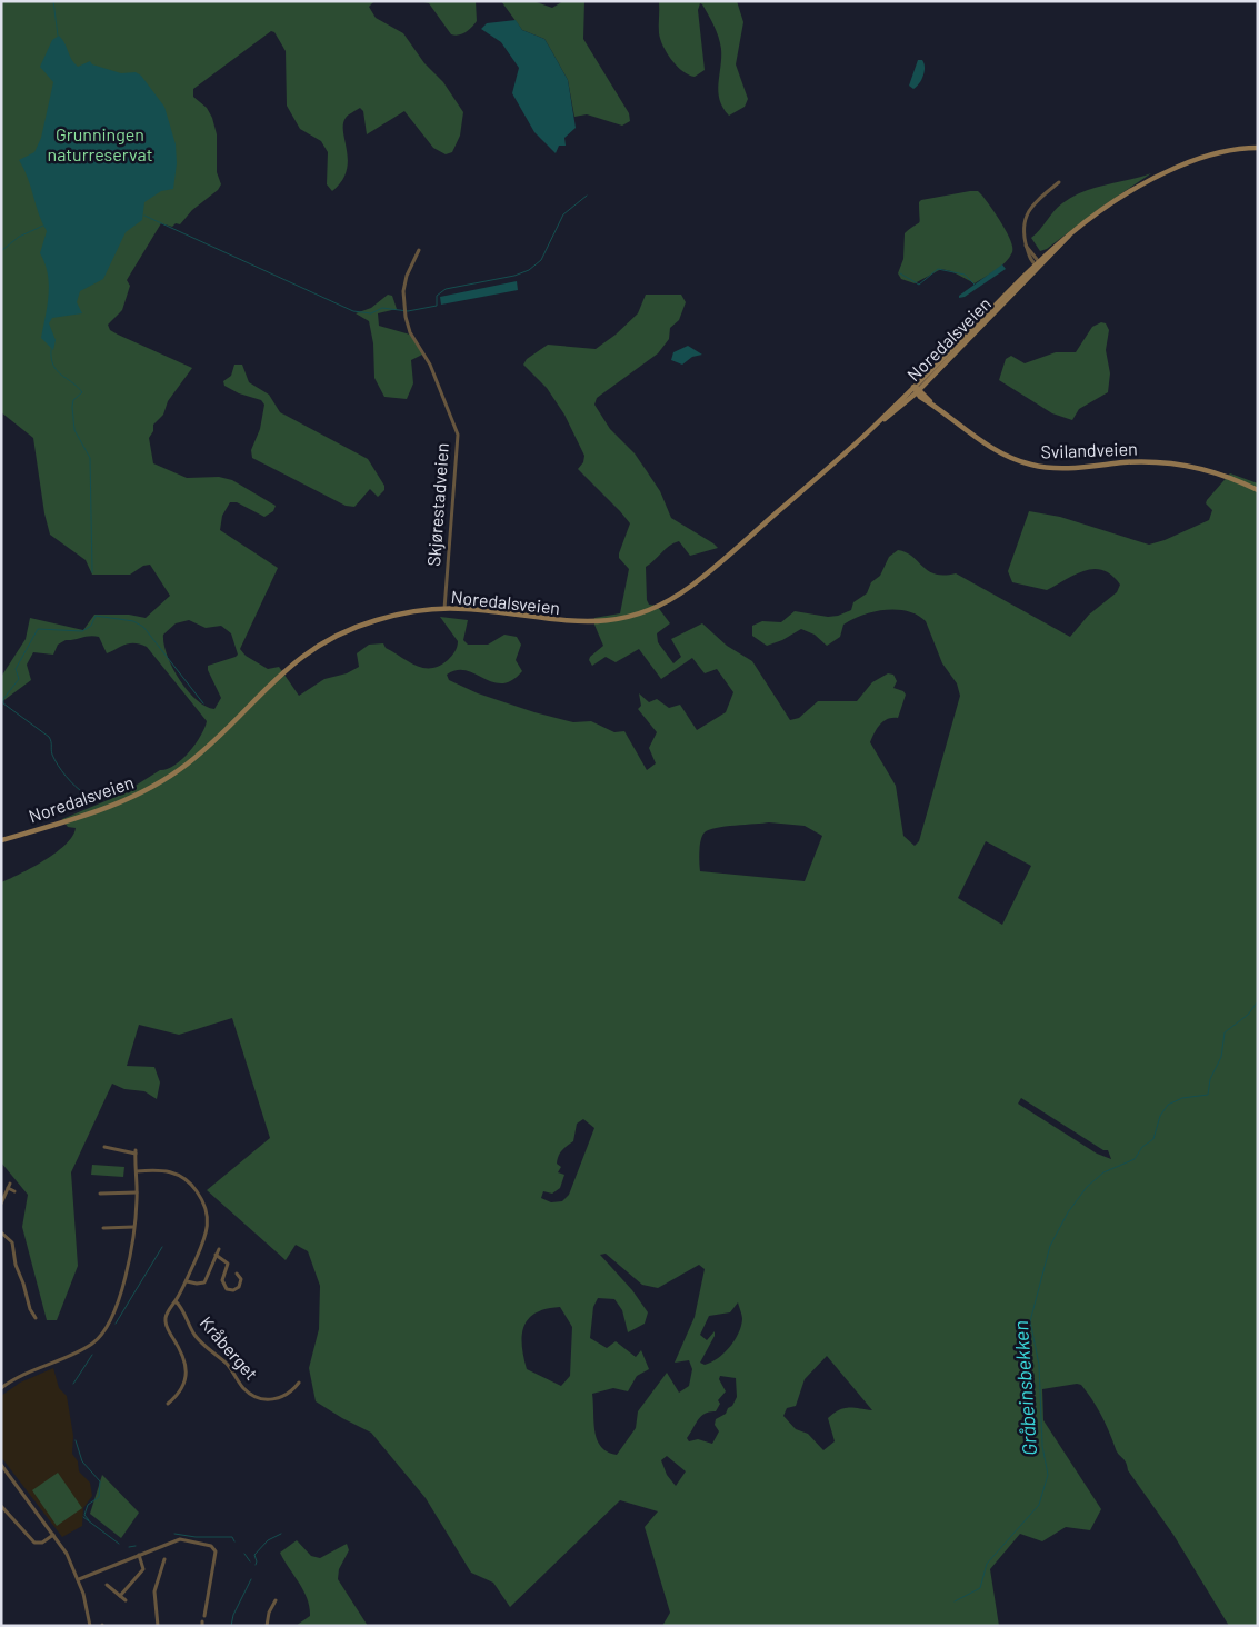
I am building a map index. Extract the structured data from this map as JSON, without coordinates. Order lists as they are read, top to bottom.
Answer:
{
  "streets": {
    "main road": ["Noredalsveien", "Svilandveien"],
    "street": ["Skjørestadveien", "Kråberget"]
  },
  "crossings": [
    ["Noredalsveien", "Svilandveien"],
    ["Noredalsveien", "Skjørestadveien"]
  ],
  "water": ["Gråbeinsbekken"],
  "parks": ["Grunningen naturreservat"]
}
